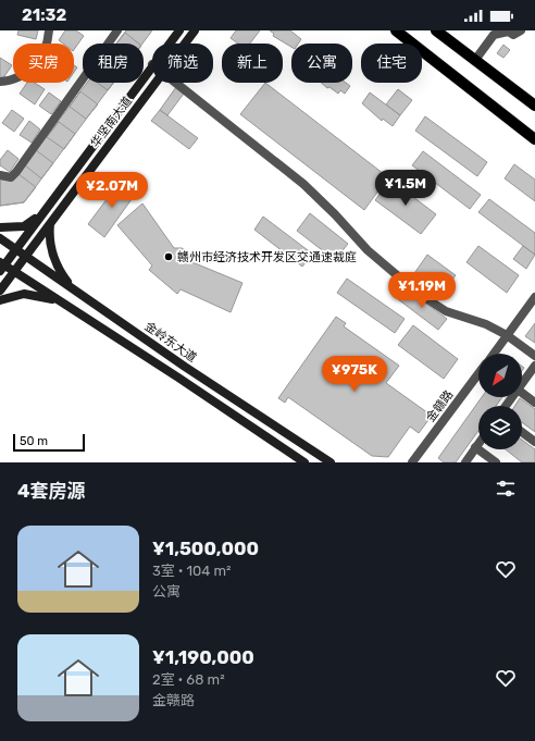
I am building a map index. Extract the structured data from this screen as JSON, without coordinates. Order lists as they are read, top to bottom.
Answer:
{
  "streets": {
    "main road": ["华坚南大道", "金岭东大道"],
    "street": ["金赣路"]
  },
  "crossings": [
    ["华坚南大道", "金岭东大道"]
  ],
  "places": ["赣州市经济技术开发区交通速裁庭"],
  "scale_bar": "50 m",
  "north": "bottom left",
  "page": {
    "status": "21:32",
    "chip": [
      "买房",
      "租房",
      "筛选",
      "新上",
      "公寓",
      "住宅"
    ],
    "price": [
      "¥1.5M",
      "¥2.07M",
      "¥1.19M",
      "¥975K"
    ],
    "scale": "50 m",
    "heading": "4套房源",
    "list": [
      {
        "name": "¥1,500,000",
        "note": "3室 · 104 m² · 公寓"
      },
      {
        "name": "¥1,190,000",
        "note": "2室 · 68 m² · 金赣路"
      }
    ]
  }
}
